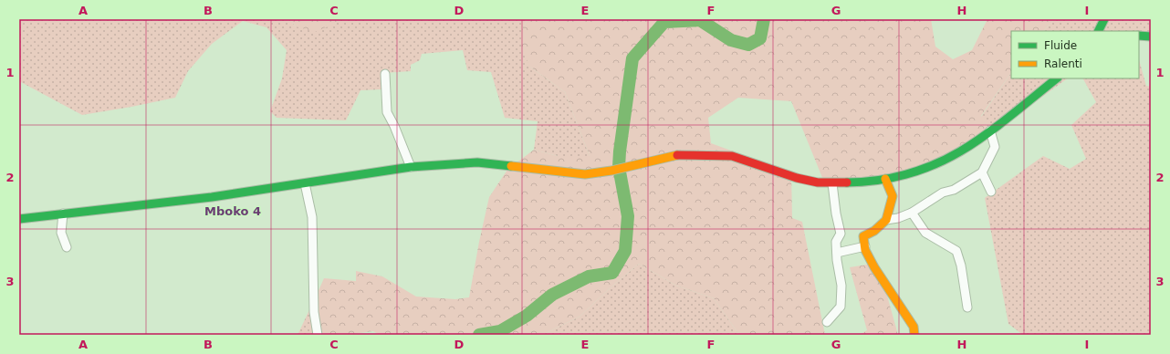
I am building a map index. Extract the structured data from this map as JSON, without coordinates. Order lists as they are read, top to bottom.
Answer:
{
  "districts": ["Mboko 4"],
  "legend": ["Fluide", "Ralenti"],
  "grid": {
    "columns": [
      "A",
      "B",
      "C",
      "D",
      "E",
      "F",
      "G",
      "H",
      "I"
    ],
    "rows": ["1", "2", "3"]
  }
}
